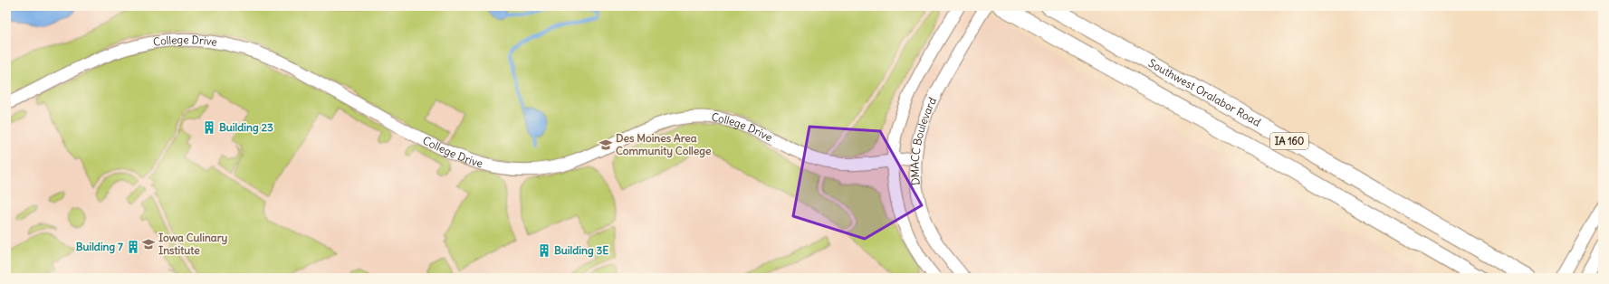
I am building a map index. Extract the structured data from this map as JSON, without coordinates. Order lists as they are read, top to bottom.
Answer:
{
  "streets": {
    "main road": ["Southwest Oralabor Road", "IA 160"],
    "street": ["College Drive", "DMACC Boulevard"]
  },
  "crossings": [
    ["College Drive", "DMACC Boulevard"]
  ],
  "places": {
    "building": ["Building 23", "Building 7", "Building 3E"],
    "school or university": ["Des Moines Area Community College", "Iowa Culinary Institute"]
  }
}
